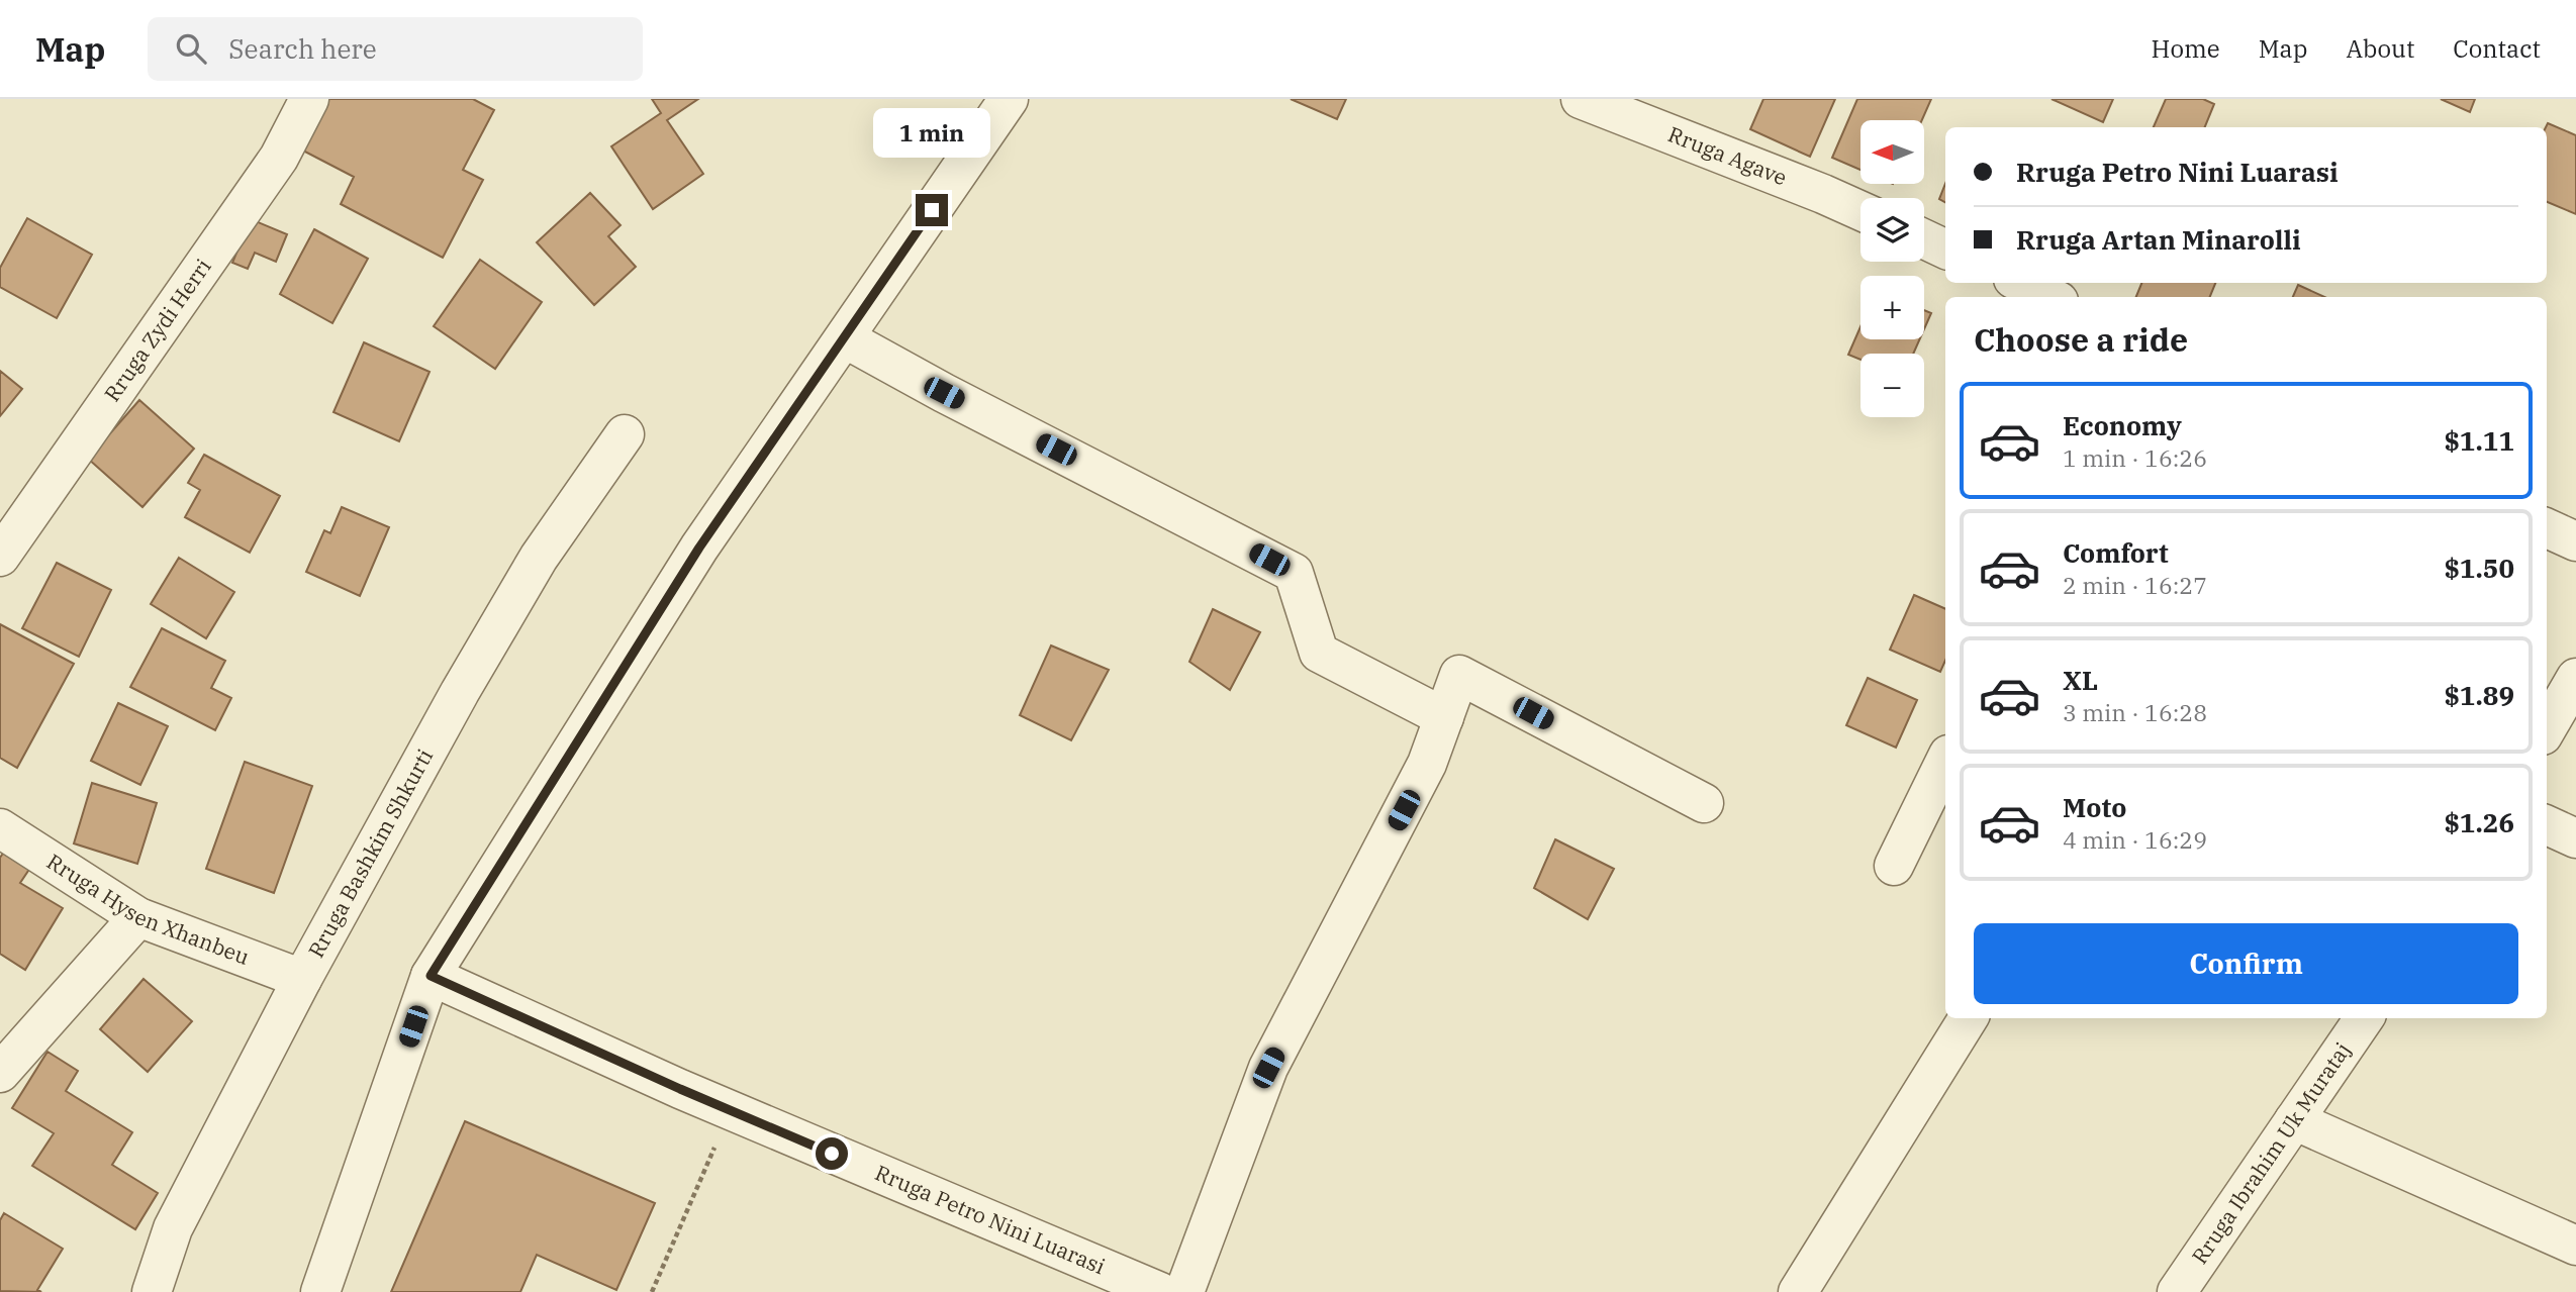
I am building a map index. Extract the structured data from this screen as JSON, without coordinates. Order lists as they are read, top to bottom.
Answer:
{
  "streets": {
    "street": [
      "Rruga Agave",
      "Rruga Zydi Herri",
      "Rruga Bashkim Shkurti",
      "Rruga Hysen Xhanbeu",
      "Rruga Ibrahim Uk Murataj",
      "Rruga Petro Nini Luarasi"
    ]
  },
  "crossings": [
    ["Rruga Bashkim Shkurti", "Rruga Hysen Xhanbeu"]
  ],
  "north": "left",
  "page": {
    "header": "Map",
    "search": "Search here",
    "nav": [
      "Home",
      "Map",
      "About",
      "Contact"
    ],
    "bubble": "1 min",
    "map_buttons": ["+", "−"],
    "banner": ["Rruga Petro Nini Luarasi", "Rruga Artan Minarolli"],
    "heading": "Choose a ride",
    "list": [
      {
        "name": "Economy",
        "note": "1 min · 16:26",
        "value": "$1.11"
      },
      {
        "name": "Comfort",
        "note": "2 min · 16:27",
        "value": "$1.50"
      },
      {
        "name": "XL",
        "note": "3 min · 16:28",
        "value": "$1.89"
      },
      {
        "name": "Moto",
        "note": "4 min · 16:29",
        "value": "$1.26"
      }
    ],
    "buttons": "Confirm"
  }
}
